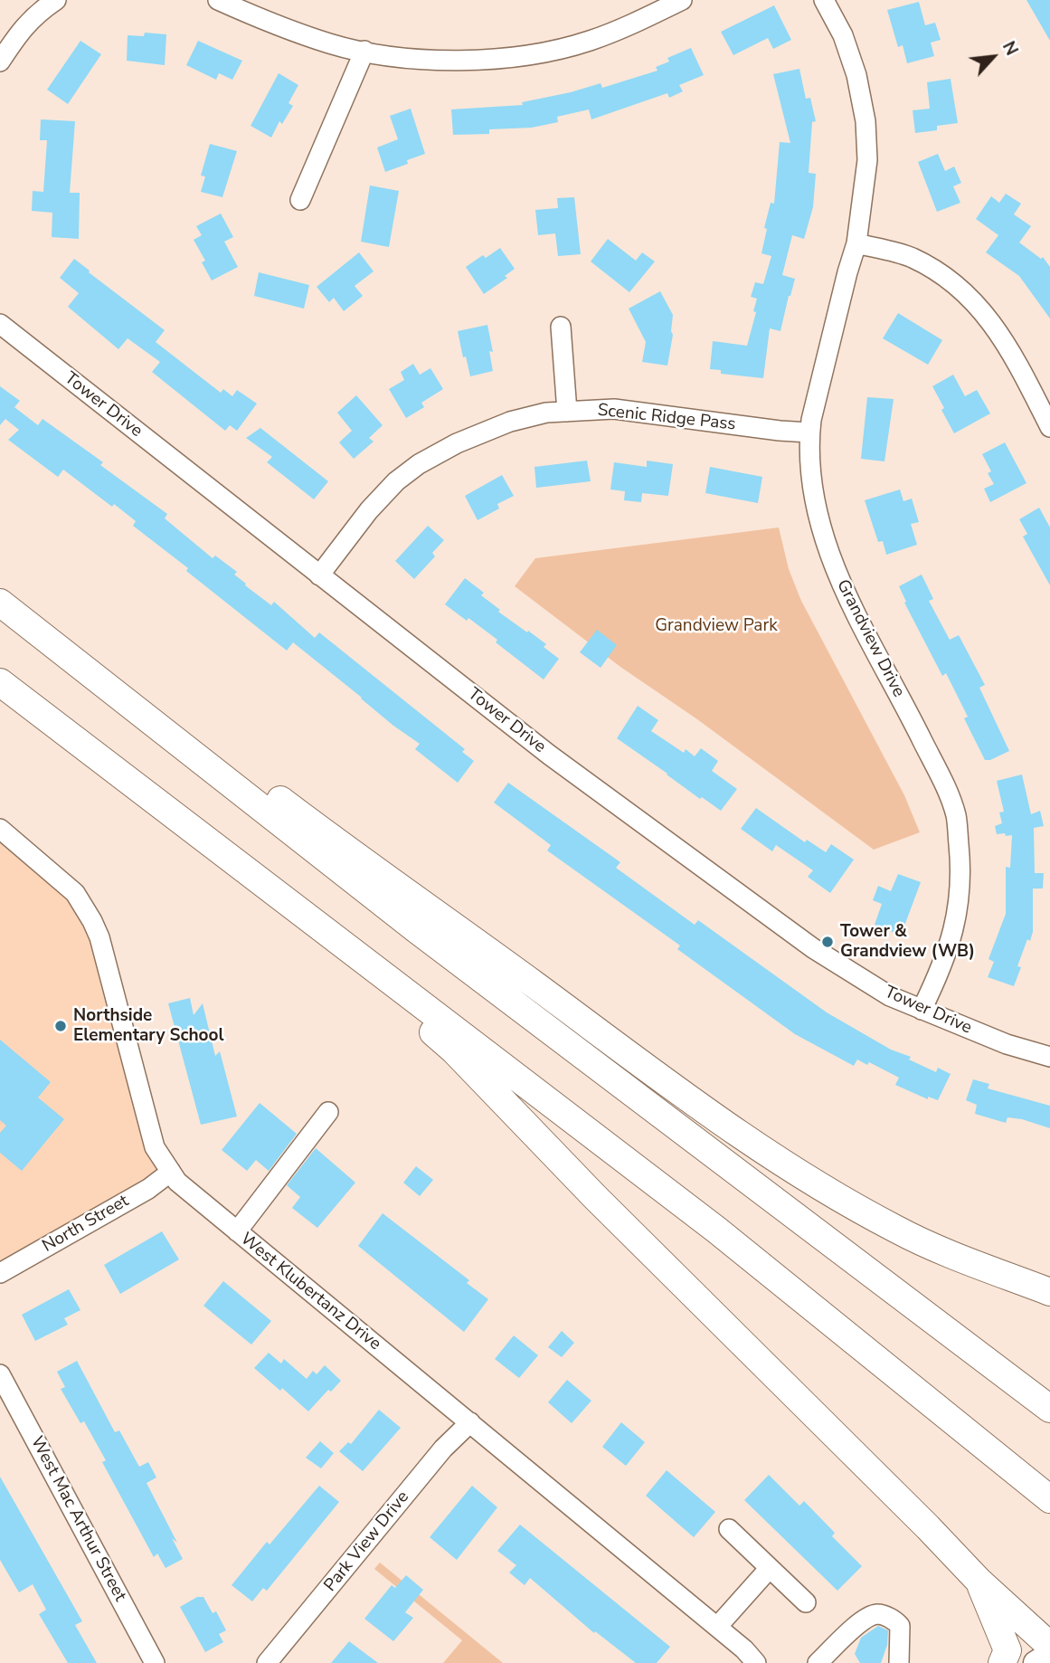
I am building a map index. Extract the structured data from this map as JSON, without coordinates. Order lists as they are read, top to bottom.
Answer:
{
  "streets": {
    "street": [
      "Tower Drive",
      "Scenic Ridge Pass",
      "Grandview Drive",
      "North Street",
      "West Klubertanz Drive",
      "West Mac Arthur Street",
      "Park View Drive"
    ]
  },
  "crossings": [
    ["Tower Drive", "Scenic Ridge Pass"],
    ["Tower Drive", "Grandview Drive"],
    ["Scenic Ridge Pass", "Grandview Drive"],
    ["North Street", "West Klubertanz Drive"],
    ["West Klubertanz Drive", "Park View Drive"]
  ],
  "parks": ["Grandview Park"],
  "places": ["Tower & Grandview (WB)", "Northside Elementary School"],
  "north": "top right"
}
